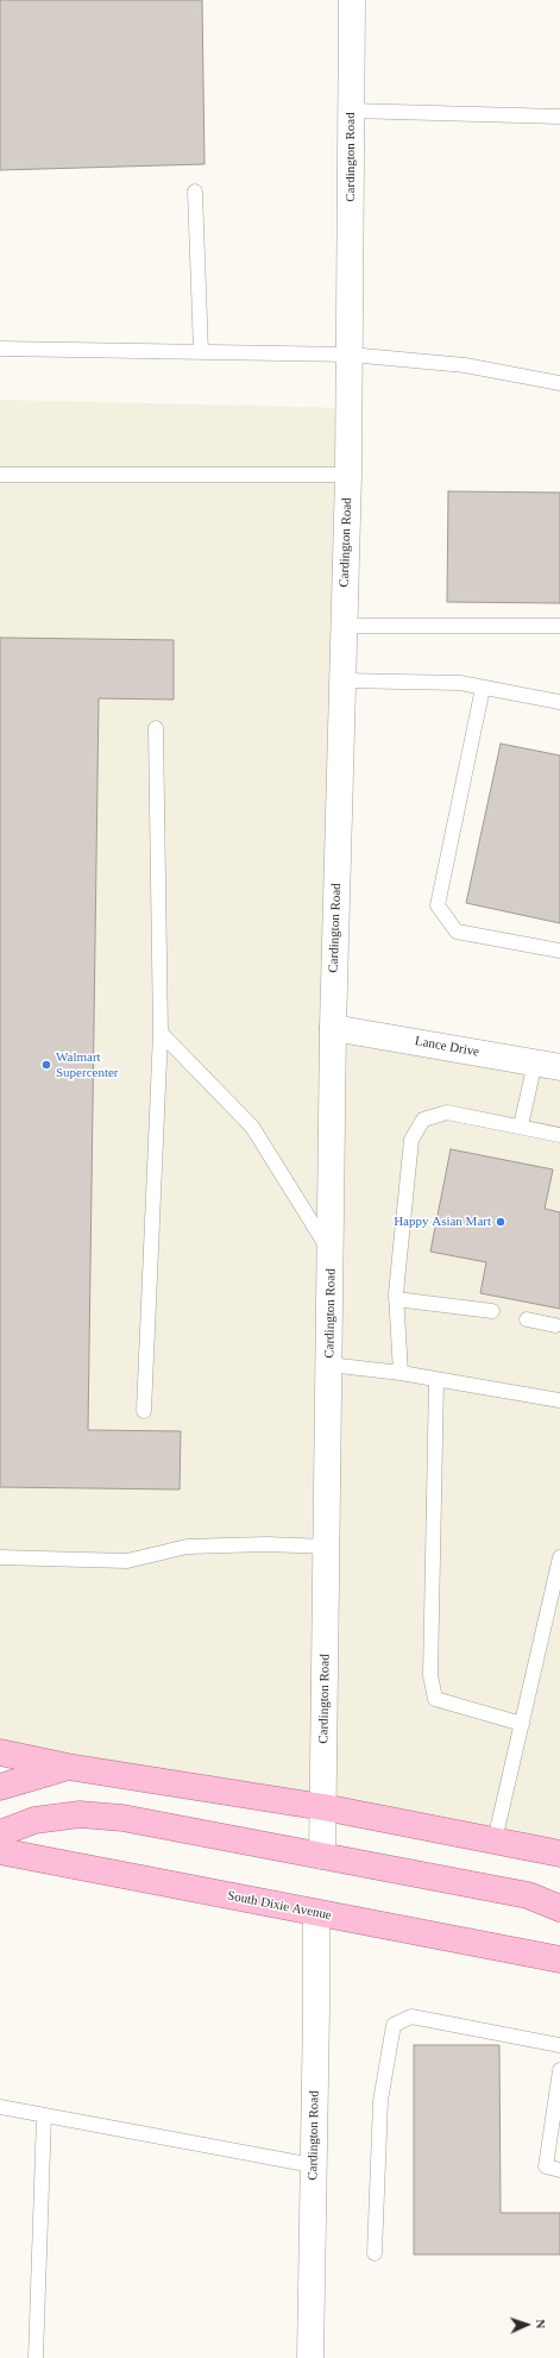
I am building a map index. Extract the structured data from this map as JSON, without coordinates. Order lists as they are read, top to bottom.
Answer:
{
  "streets": {
    "main road": ["South Dixie Avenue"],
    "street": ["Cardington Road", "Lance Drive"]
  },
  "crossings": [
    ["Cardington Road", "Lance Drive"],
    ["Cardington Road", "South Dixie Avenue"]
  ],
  "places": ["Walmart Supercenter", "Happy Asian Mart"],
  "north": "right"
}
